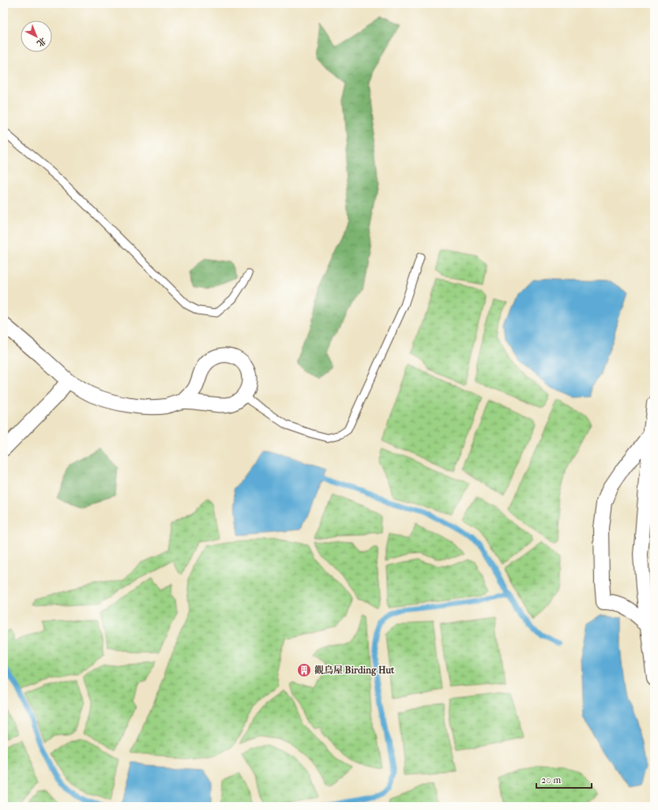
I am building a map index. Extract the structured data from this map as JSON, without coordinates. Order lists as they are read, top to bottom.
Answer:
{
  "places": {
    "building": ["觀鳥屋 Birding Hut"]
  },
  "scale_bar": "20 m",
  "north": "bottom right"
}
